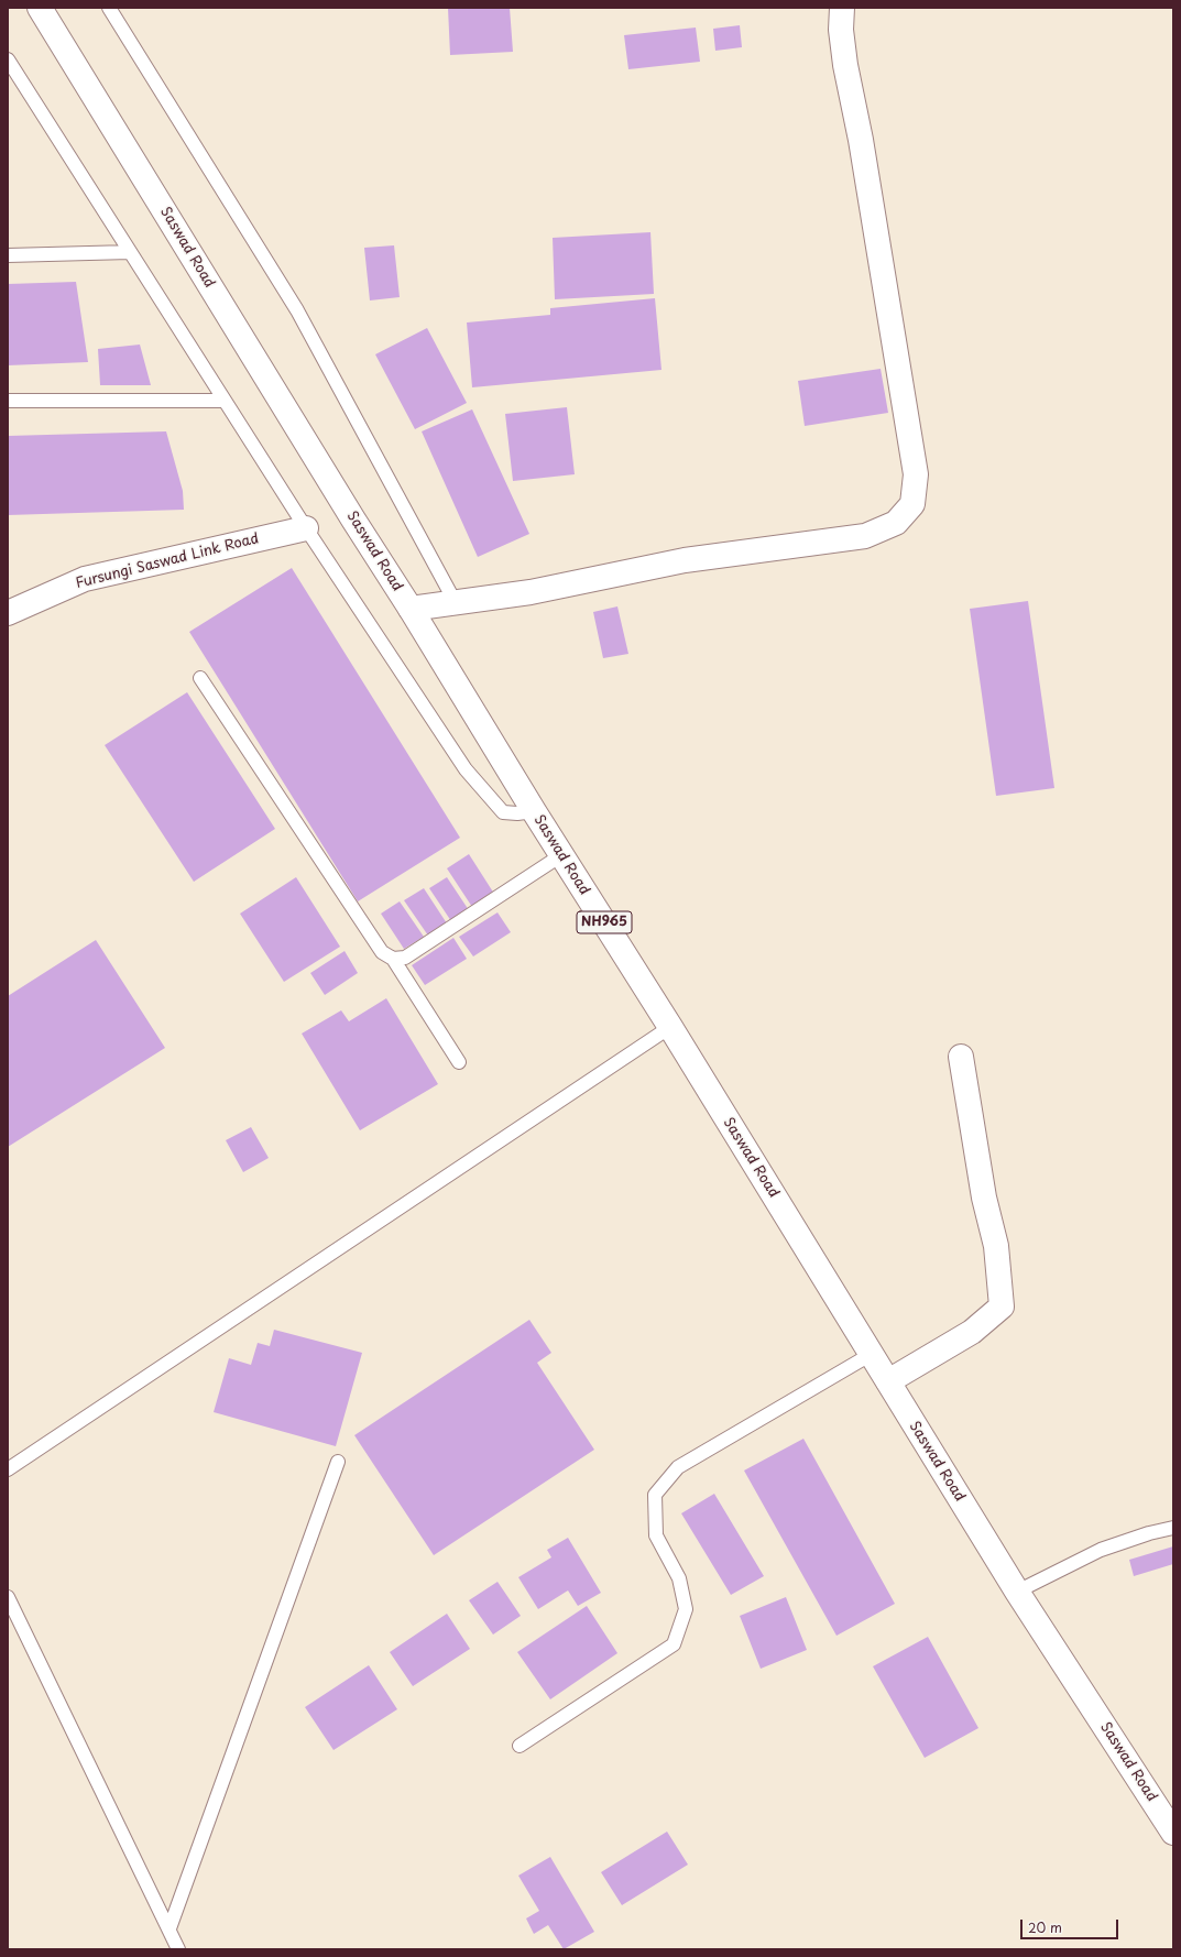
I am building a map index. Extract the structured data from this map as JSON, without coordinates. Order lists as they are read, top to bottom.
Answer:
{
  "streets": {
    "main road": ["Saswad Road", "Fursungi Saswad Link Road", "NH965"]
  },
  "scale_bar": "20 m"
}
